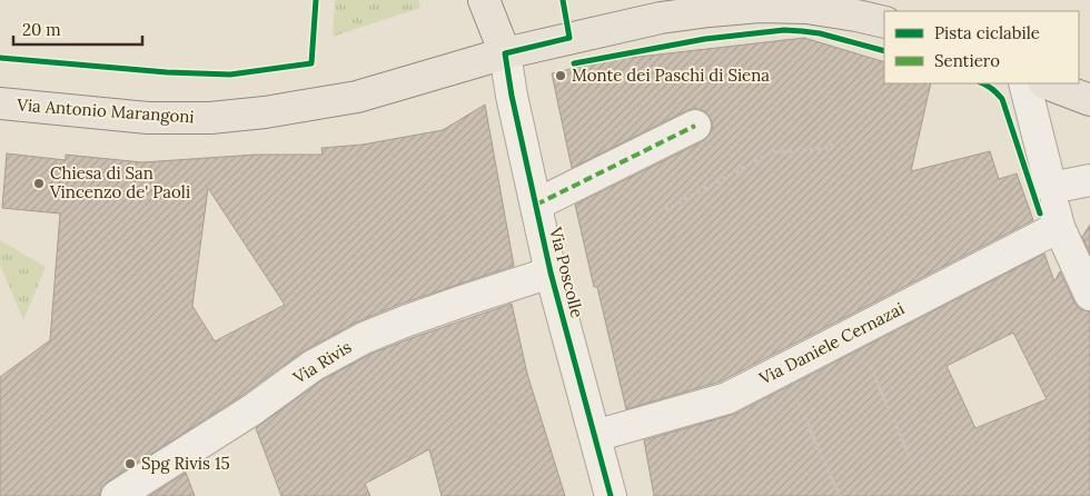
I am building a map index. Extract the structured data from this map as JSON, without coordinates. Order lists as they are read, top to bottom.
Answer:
{
  "streets": {
    "main road": ["Via Antonio Marangoni"],
    "street": ["Via Poscolle", "Via Daniele Cernazai", "Via Rivis"]
  },
  "crossings": [
    ["Via Antonio Marangoni", "Via Poscolle"],
    ["Via Poscolle", "Via Daniele Cernazai"],
    ["Via Poscolle", "Via Rivis"]
  ],
  "places": ["Monte dei Paschi di Siena", "Chiesa di San Vincenzo de' Paoli", "Spg Rivis 15"],
  "legend": ["Pista ciclabile", "Sentiero"],
  "scale_bar": "20 m"
}
